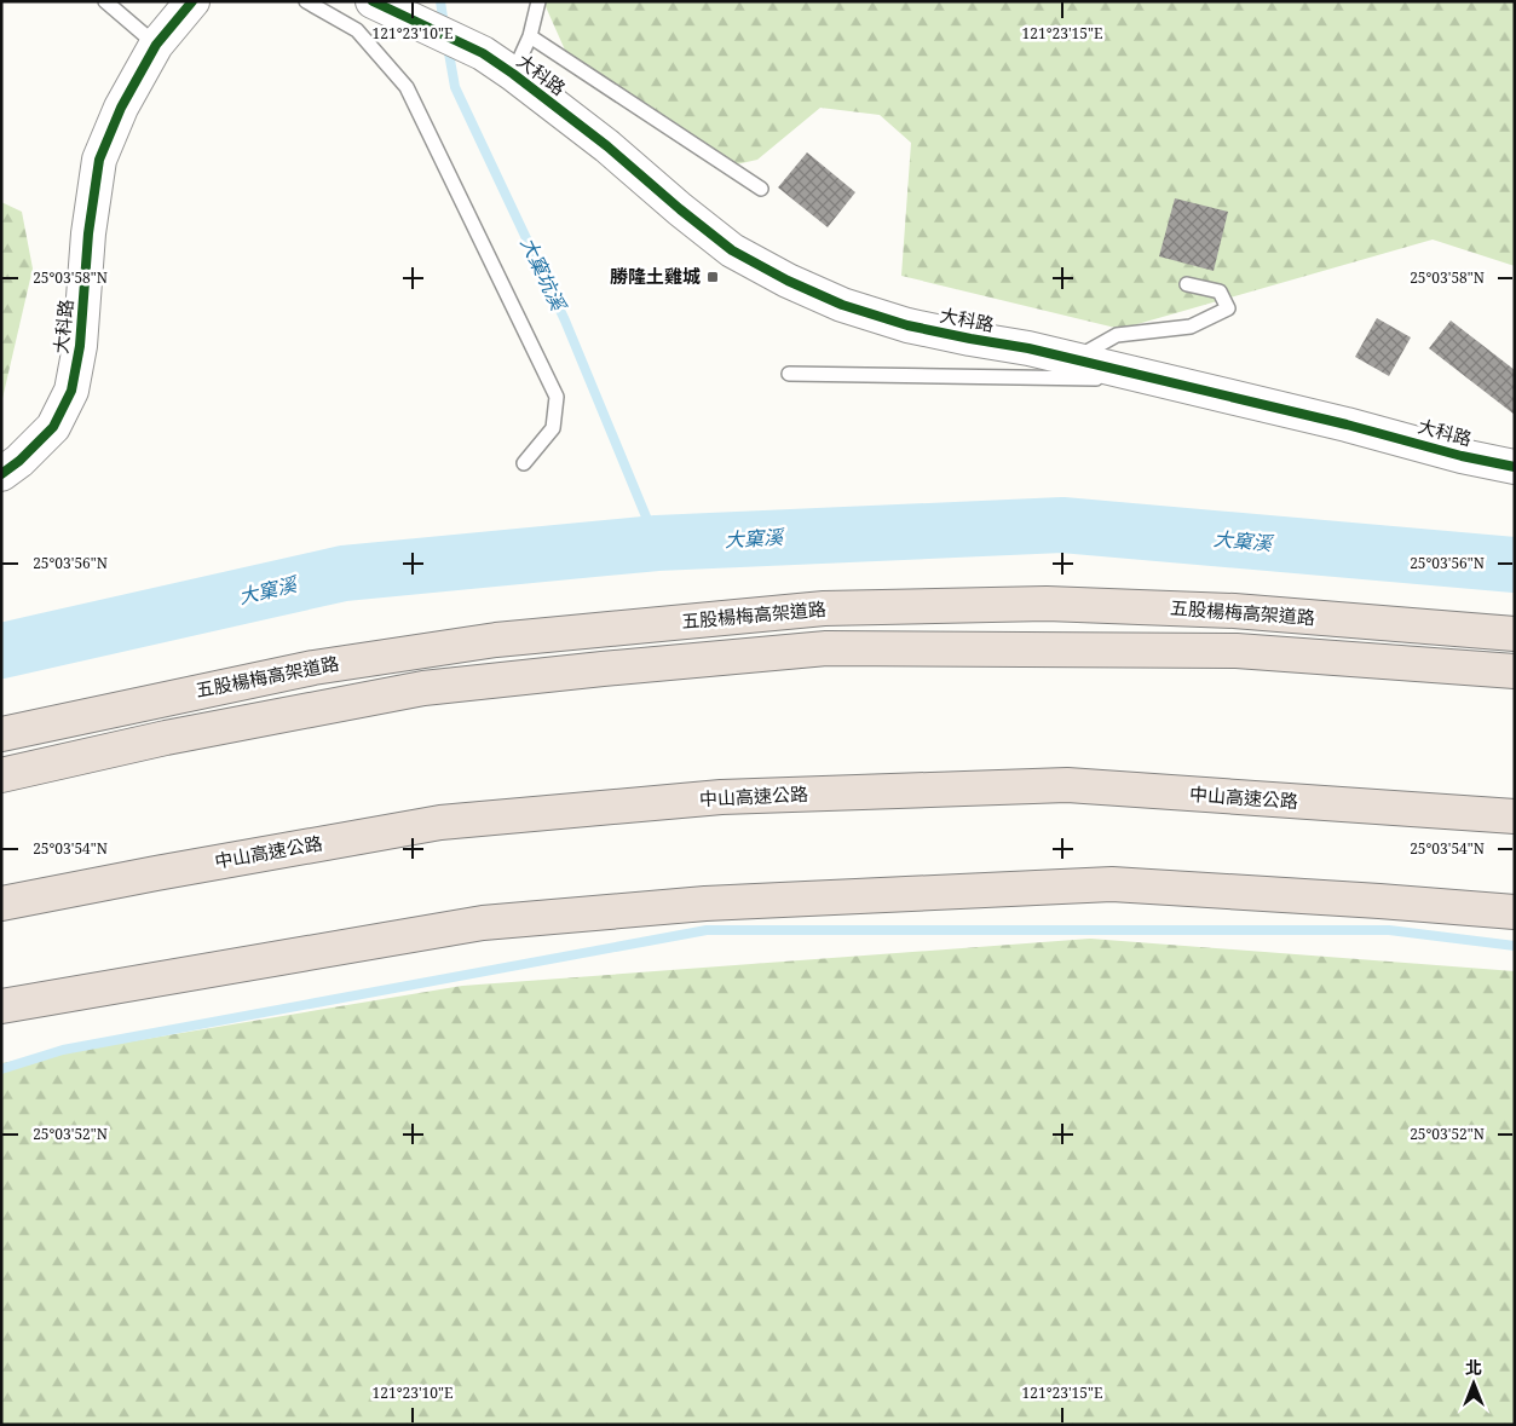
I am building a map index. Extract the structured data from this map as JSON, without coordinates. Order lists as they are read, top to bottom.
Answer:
{
  "streets": {
    "highway": ["五股楊梅高架道路", "中山高速公路"],
    "street": ["大科路"]
  },
  "water": ["大窠坑溪", "大窠溪"],
  "places": {
    "transit": ["勝隆土雞城"]
  },
  "north": "top",
  "coordinates": [
    "121°23'10\"E",
    "121°23'15\"E",
    "25°03'58\"N",
    "25°03'56\"N",
    "25°03'54\"N",
    "25°03'52\"N"
  ]
}
